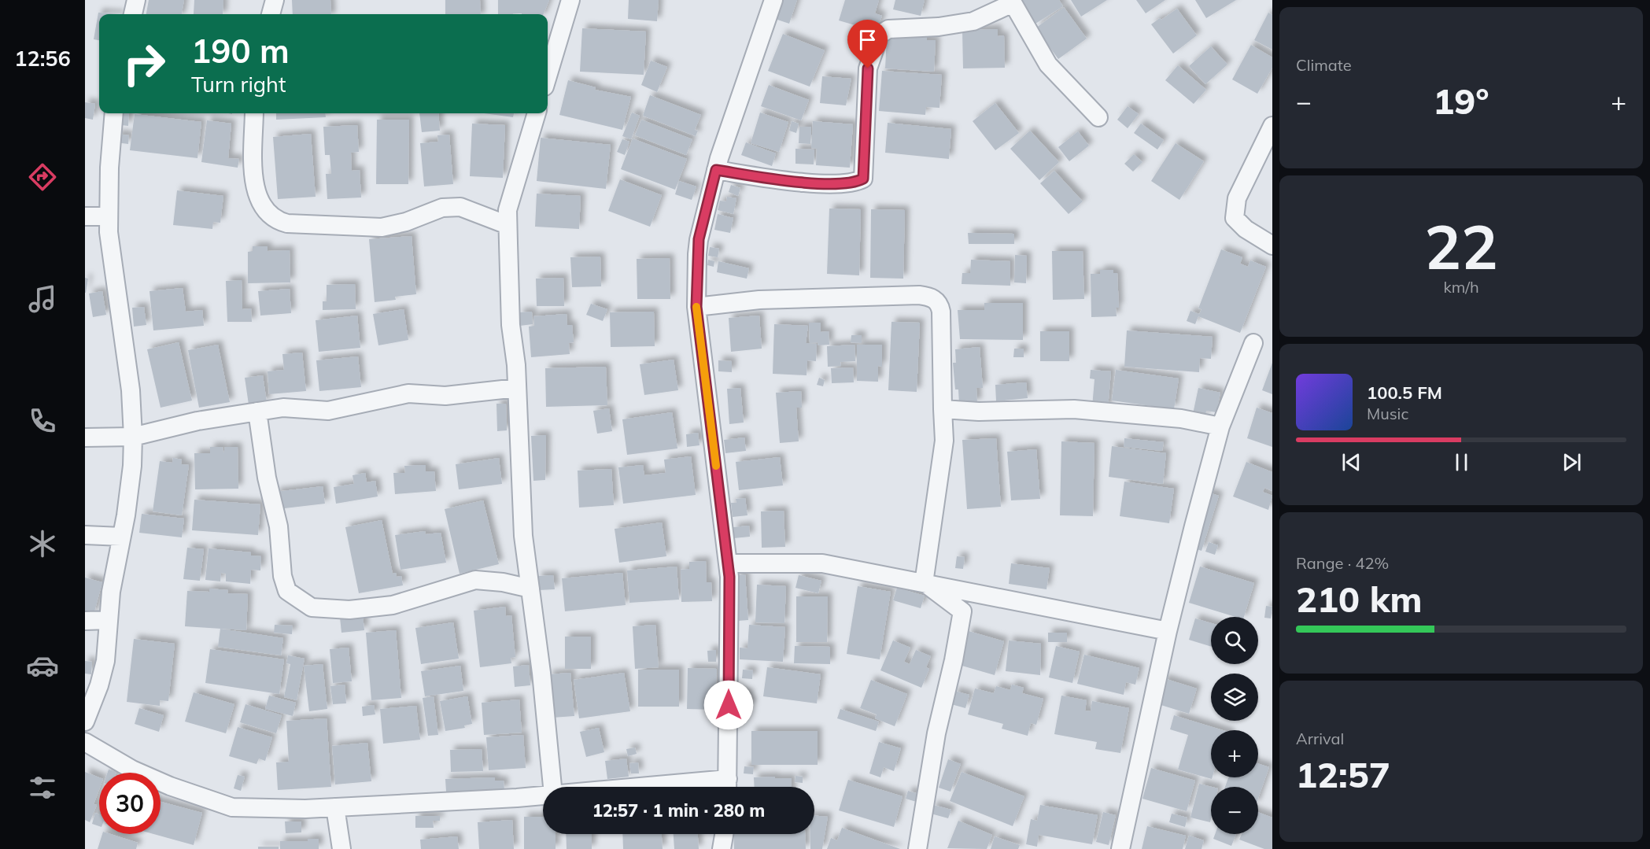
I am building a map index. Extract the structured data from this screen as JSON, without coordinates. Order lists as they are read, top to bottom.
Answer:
{
  "page": {
    "tabs": "12:56",
    "tile": [
      "Climate",
      ["22", "km/h"],
      ["Range · 42%", "210 km"],
      ["Arrival", "12:57"]
    ],
    "turn": ["190 m", "Turn right"],
    "heat": ["−", "19°", "+"],
    "song": ["100.5 FM", "Music"],
    "map_buttons": ["+", "−"],
    "limit": "30",
    "trip": "12:57 · 1 min · 280 m"
  }
}
